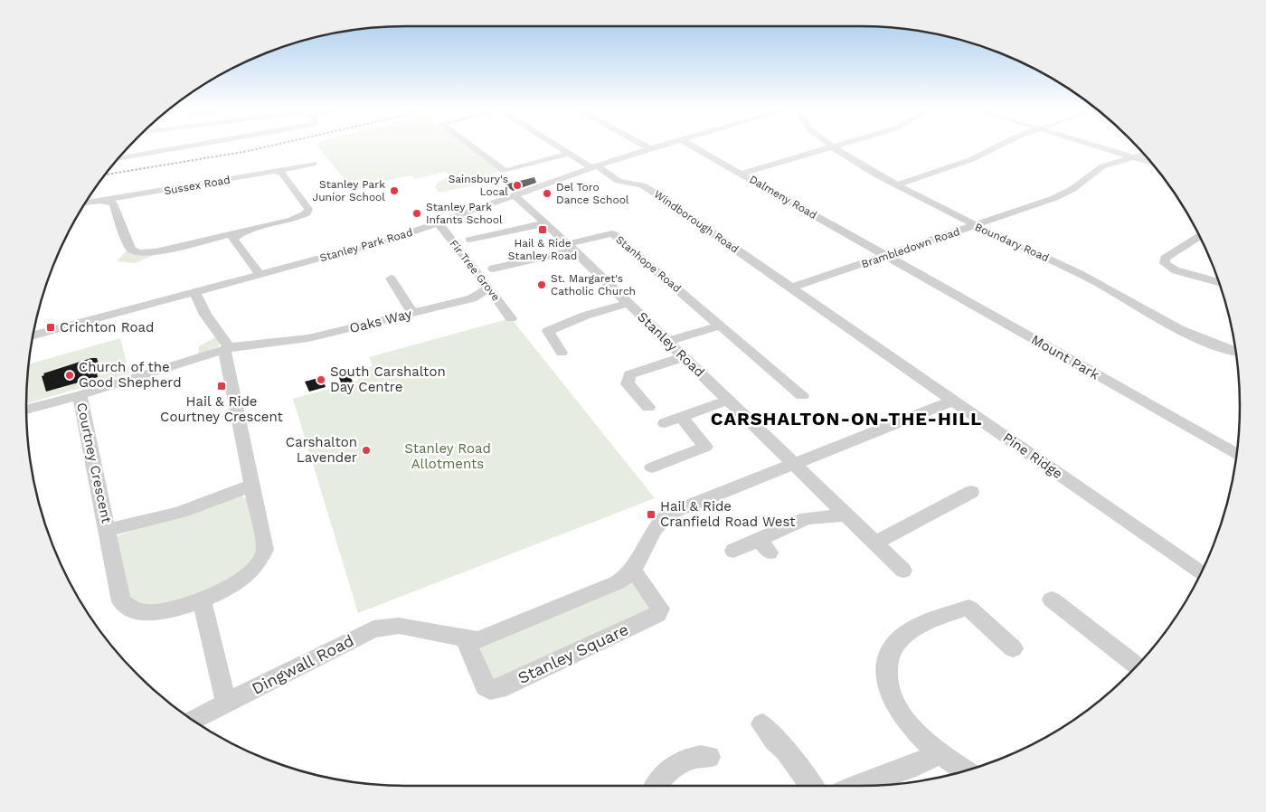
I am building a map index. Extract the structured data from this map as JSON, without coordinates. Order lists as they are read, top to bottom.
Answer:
{
  "streets": {
    "street": [
      "Sussex Road",
      "Dalmeny Road",
      "Windborough Road",
      "Boundary Road",
      "Stanley Park Road",
      "Brambledown Road",
      "Stanhope Road",
      "Fir Tree Grove",
      "Oaks Way",
      "Stanley Road",
      "Mount Park",
      "Pine Ridge",
      "Courtney Crescent",
      "Stanley Square",
      "Dingwall Road"
    ]
  },
  "crossings": [
    ["Dalmeny Road", "Brambledown Road"],
    ["Dalmeny Road", "Mount Park"],
    ["Windborough Road", "Stanley Park Road"],
    ["Windborough Road", "Brambledown Road"],
    ["Windborough Road", "Pine Ridge"],
    ["Boundary Road", "Brambledown Road"],
    ["Stanley Park Road", "Fir Tree Grove"],
    ["Stanley Park Road", "Stanley Road"],
    ["Brambledown Road", "Mount Park"],
    ["Brambledown Road", "Pine Ridge"],
    ["Stanhope Road", "Stanley Road"],
    ["Fir Tree Grove", "Oaks Way"],
    ["Oaks Way", "Courtney Crescent"]
  ],
  "districts": ["CARSHALTON-ON-THE-HILL"],
  "parks": ["Stanley Road Allotments"],
  "places": {
    "other": [
      "Sainsbury's Local",
      "Stanley Park Junior School",
      "Del Toro Dance School",
      "Stanley Park Infants School",
      "St. Margaret's Catholic Church",
      "Church of the Good Shepherd",
      "South Carshalton Day Centre",
      "Carshalton Lavender"
    ],
    "transit": [
      "Hail & Ride Stanley Road",
      "Crichton Road",
      "Hail & Ride Courtney Crescent",
      "Hail & Ride Cranfield Road West"
    ]
  }
}
